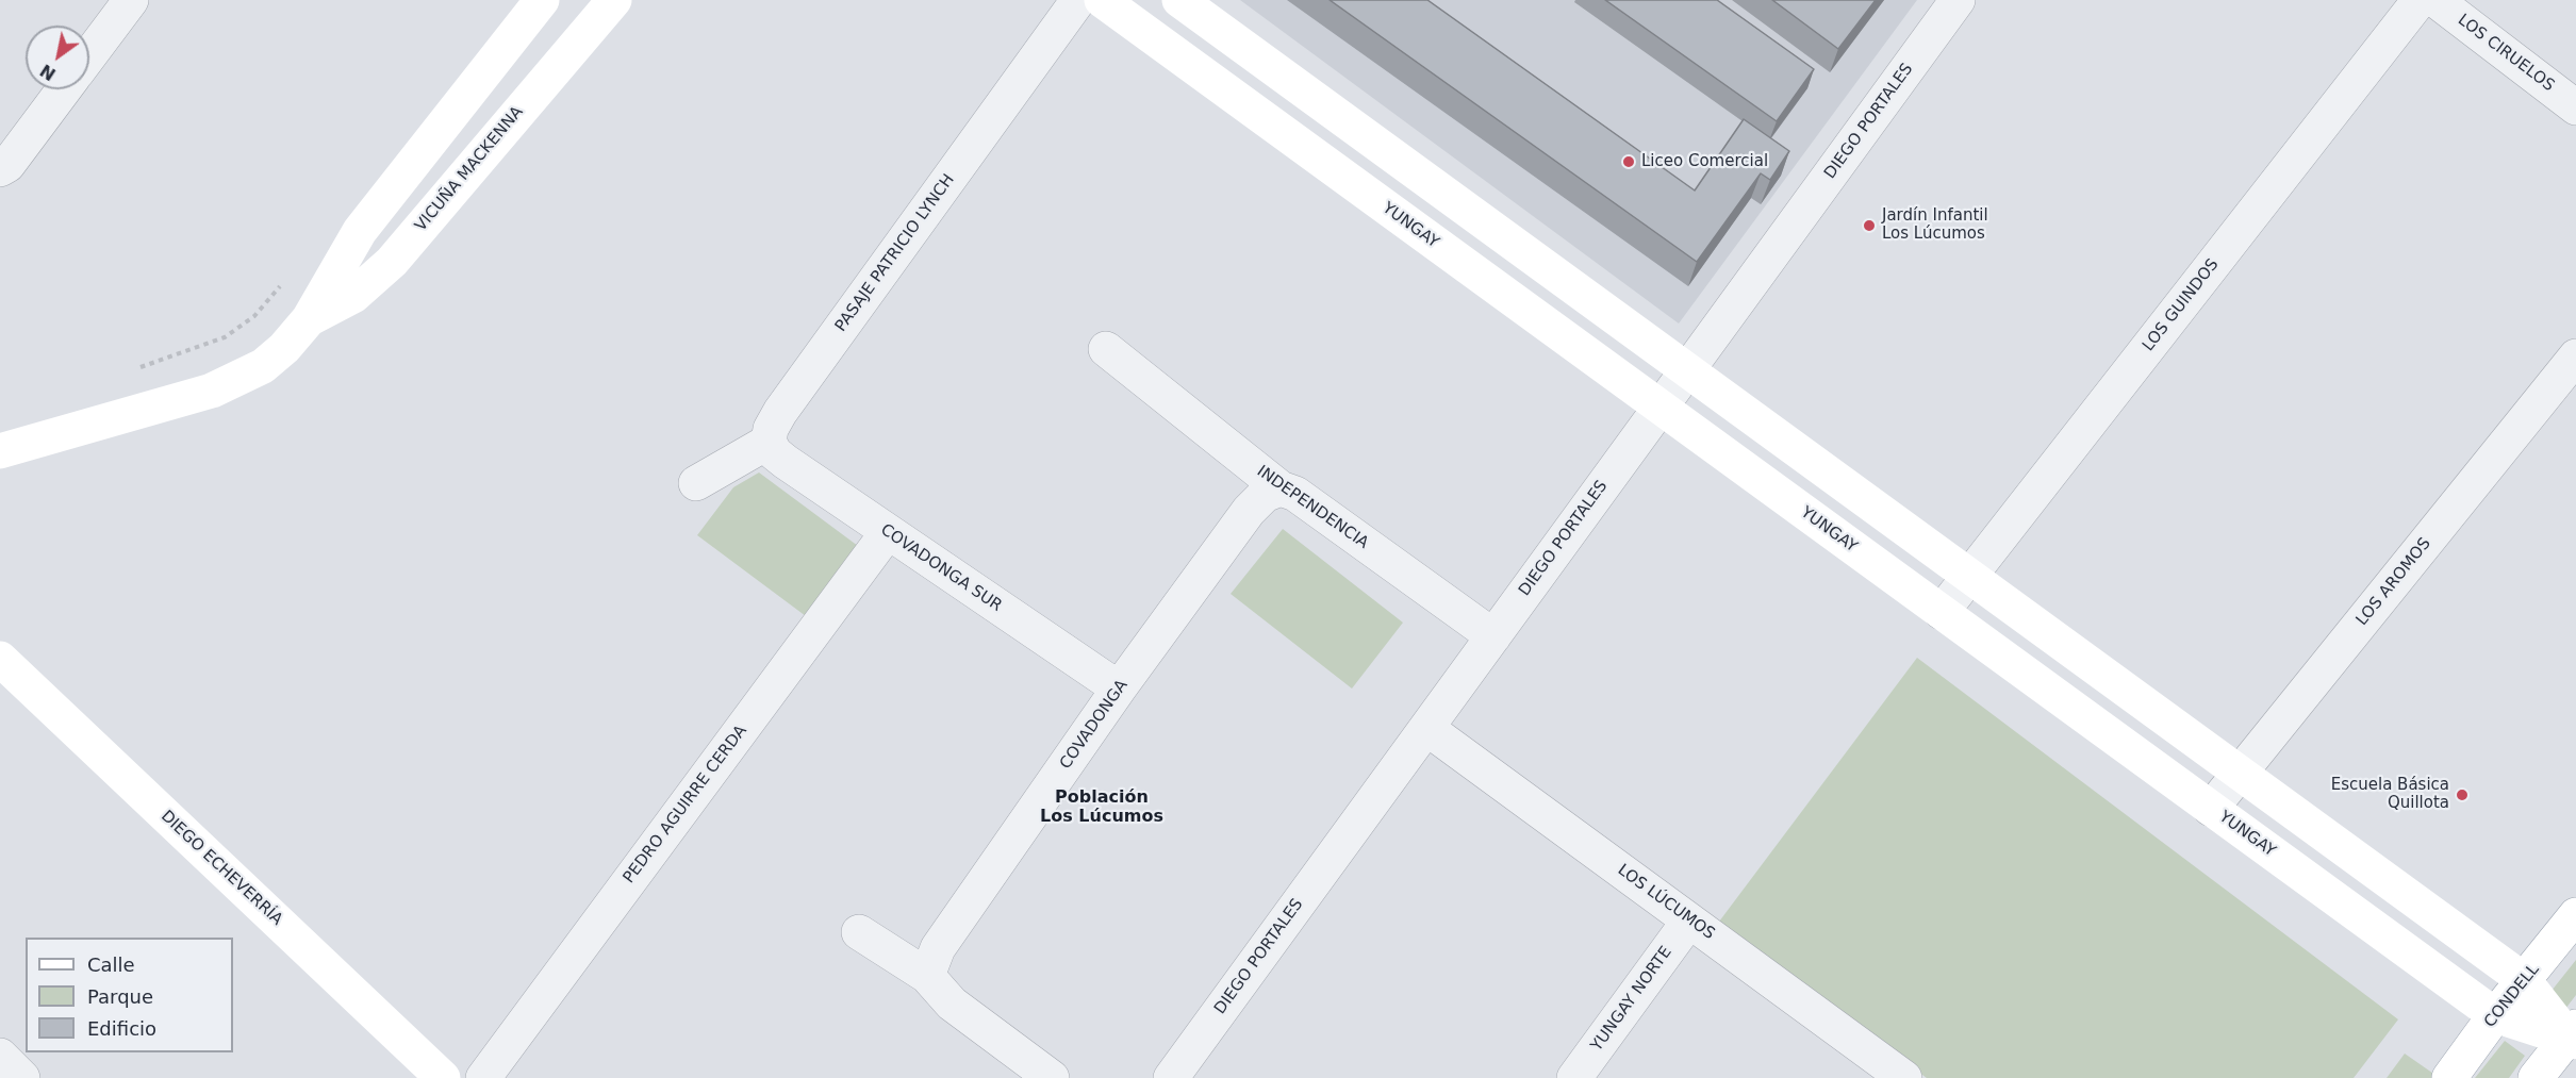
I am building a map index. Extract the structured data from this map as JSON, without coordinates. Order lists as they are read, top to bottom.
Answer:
{
  "streets": {
    "street": [
      "LOS CIRUELOS",
      "DIEGO PORTALES",
      "VICUÑA MACKENNA",
      "YUNGAY",
      "PASAJE PATRICIO LYNCH",
      "LOS GUINDOS",
      "INDEPENDENCIA",
      "COVADONGA SUR",
      "LOS AROMOS",
      "COVADONGA",
      "PEDRO AGUIRRE CERDA",
      "DIEGO ECHEVERRÍA",
      "LOS LÚCUMOS",
      "CONDELL",
      "YUNGAY NORTE"
    ]
  },
  "crossings": [
    ["DIEGO PORTALES", "YUNGAY"],
    ["DIEGO PORTALES", "INDEPENDENCIA"],
    ["DIEGO PORTALES", "LOS LÚCUMOS"],
    ["YUNGAY", "LOS GUINDOS"],
    ["YUNGAY", "LOS AROMOS"],
    ["YUNGAY", "CONDELL"],
    ["PASAJE PATRICIO LYNCH", "COVADONGA SUR"],
    ["INDEPENDENCIA", "COVADONGA"],
    ["COVADONGA SUR", "COVADONGA"],
    ["COVADONGA SUR", "PEDRO AGUIRRE CERDA"],
    ["LOS LÚCUMOS", "YUNGAY NORTE"]
  ],
  "districts": ["Población Los Lúcumos"],
  "places": ["Liceo Comercial", "Jardín Infantil Los Lúcumos", "Escuela Básica Quillota"],
  "legend": ["Calle", "Parque", "Edificio"],
  "north": "bottom left"
}
